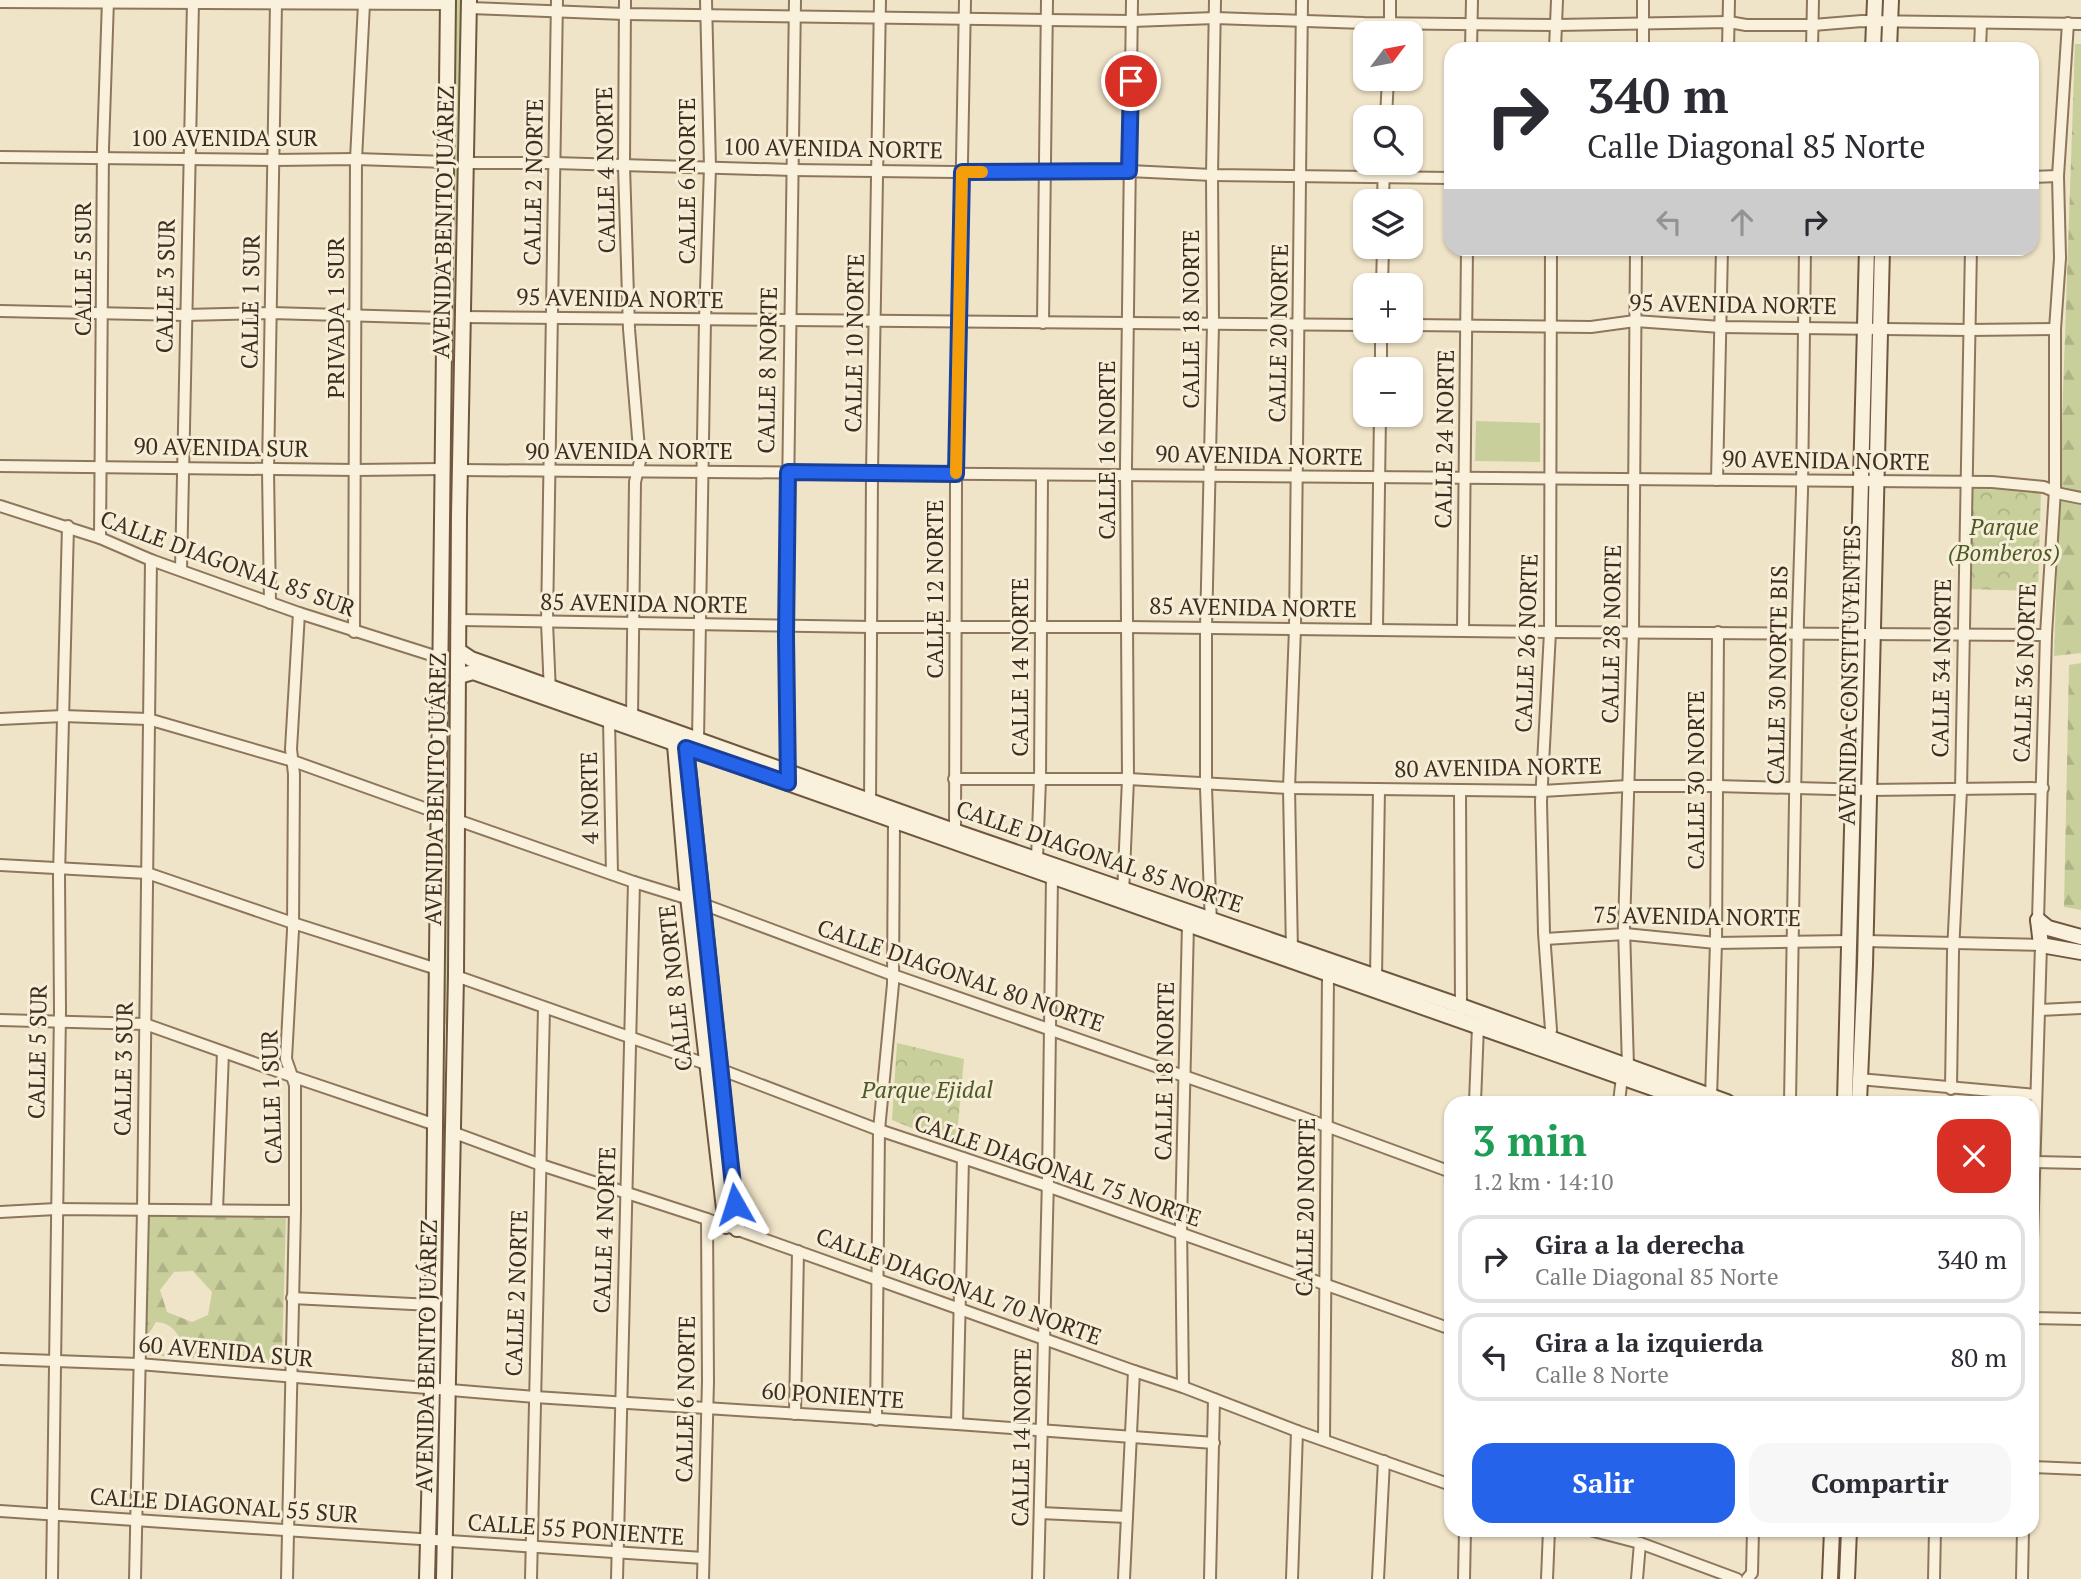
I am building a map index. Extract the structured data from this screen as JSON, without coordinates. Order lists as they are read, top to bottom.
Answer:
{
  "streets": {
    "main road": [
      "AVENIDA BENITO JUÁREZ",
      "CALLE 36 NORTE",
      "AVENIDA CONSTITUYENTES",
      "CALLE DIAGONAL 85 NORTE"
    ],
    "street": [
      "100 AVENIDA SUR",
      "100 AVENIDA NORTE",
      "CALLE 4 NORTE",
      "CALLE 6 NORTE",
      "CALLE 2 NORTE",
      "CALLE 5 SUR",
      "CALLE 3 SUR",
      "95 AVENIDA NORTE",
      "CALLE 1 SUR",
      "PRIVADA 1 SUR",
      "CALLE 18 NORTE",
      "CALLE 20 NORTE",
      "CALLE 10 NORTE",
      "CALLE 8 NORTE",
      "CALLE 24 NORTE",
      "90 AVENIDA SUR",
      "90 AVENIDA NORTE",
      "CALLE 16 NORTE",
      "CALLE DIAGONAL 85 SUR",
      "CALLE 12 NORTE",
      "85 AVENIDA NORTE",
      "CALLE 28 NORTE",
      "CALLE 26 NORTE",
      "CALLE 14 NORTE",
      "CALLE 34 NORTE",
      "CALLE 30 NORTE BIS",
      "80 AVENIDA NORTE",
      "CALLE 30 NORTE",
      "4 NORTE",
      "75 AVENIDA NORTE",
      "CALLE DIAGONAL 80 NORTE",
      "CALLE DIAGONAL 75 NORTE",
      "CALLE DIAGONAL 70 NORTE",
      "60 AVENIDA SUR",
      "60 PONIENTE",
      "CALLE DIAGONAL 55 SUR",
      "CALLE 55 PONIENTE"
    ]
  },
  "crossings": [
    ["100 AVENIDA SUR", "AVENIDA BENITO JUÁREZ"],
    ["100 AVENIDA SUR", "CALLE 5 SUR"],
    ["100 AVENIDA SUR", "CALLE 3 SUR"],
    ["100 AVENIDA SUR", "CALLE 1 SUR"],
    ["100 AVENIDA SUR", "PRIVADA 1 SUR"],
    ["100 AVENIDA NORTE", "CALLE 4 NORTE"],
    ["100 AVENIDA NORTE", "CALLE 6 NORTE"],
    ["100 AVENIDA NORTE", "CALLE 2 NORTE"],
    ["100 AVENIDA NORTE", "AVENIDA BENITO JUÁREZ"],
    ["100 AVENIDA NORTE", "CALLE 18 NORTE"],
    ["100 AVENIDA NORTE", "CALLE 20 NORTE"],
    ["100 AVENIDA NORTE", "CALLE 10 NORTE"],
    ["100 AVENIDA NORTE", "CALLE 8 NORTE"],
    ["100 AVENIDA NORTE", "CALLE 16 NORTE"],
    ["100 AVENIDA NORTE", "CALLE 12 NORTE"],
    ["CALLE 4 NORTE", "95 AVENIDA NORTE"],
    ["CALLE 4 NORTE", "90 AVENIDA NORTE"],
    ["CALLE 4 NORTE", "85 AVENIDA NORTE"],
    ["CALLE 4 NORTE", "CALLE DIAGONAL 85 NORTE"],
    ["CALLE 4 NORTE", "CALLE DIAGONAL 80 NORTE"],
    ["CALLE 4 NORTE", "CALLE DIAGONAL 75 NORTE"],
    ["CALLE 4 NORTE", "CALLE DIAGONAL 70 NORTE"],
    ["CALLE 4 NORTE", "60 PONIENTE"],
    ["CALLE 4 NORTE", "CALLE 55 PONIENTE"],
    ["CALLE 6 NORTE", "95 AVENIDA NORTE"],
    ["CALLE 6 NORTE", "90 AVENIDA NORTE"],
    ["CALLE 6 NORTE", "85 AVENIDA NORTE"],
    ["CALLE 6 NORTE", "CALLE DIAGONAL 85 NORTE"],
    ["CALLE 6 NORTE", "CALLE DIAGONAL 70 NORTE"],
    ["CALLE 6 NORTE", "60 PONIENTE"],
    ["CALLE 6 NORTE", "CALLE 55 PONIENTE"],
    ["CALLE 2 NORTE", "95 AVENIDA NORTE"],
    ["CALLE 2 NORTE", "90 AVENIDA NORTE"],
    ["CALLE 2 NORTE", "85 AVENIDA NORTE"],
    ["CALLE 2 NORTE", "CALLE DIAGONAL 85 NORTE"],
    ["CALLE 2 NORTE", "CALLE DIAGONAL 75 NORTE"],
    ["CALLE 2 NORTE", "CALLE DIAGONAL 70 NORTE"],
    ["CALLE 2 NORTE", "60 PONIENTE"],
    ["CALLE 2 NORTE", "CALLE 55 PONIENTE"],
    ["AVENIDA BENITO JUÁREZ", "95 AVENIDA NORTE"],
    ["AVENIDA BENITO JUÁREZ", "90 AVENIDA SUR"],
    ["AVENIDA BENITO JUÁREZ", "90 AVENIDA NORTE"],
    ["AVENIDA BENITO JUÁREZ", "CALLE DIAGONAL 85 SUR"],
    ["AVENIDA BENITO JUÁREZ", "85 AVENIDA NORTE"],
    ["AVENIDA BENITO JUÁREZ", "CALLE DIAGONAL 85 NORTE"],
    ["AVENIDA BENITO JUÁREZ", "CALLE DIAGONAL 80 NORTE"],
    ["AVENIDA BENITO JUÁREZ", "CALLE DIAGONAL 75 NORTE"],
    ["AVENIDA BENITO JUÁREZ", "CALLE DIAGONAL 70 NORTE"],
    ["AVENIDA BENITO JUÁREZ", "60 AVENIDA SUR"],
    ["AVENIDA BENITO JUÁREZ", "60 PONIENTE"],
    ["AVENIDA BENITO JUÁREZ", "CALLE DIAGONAL 55 SUR"],
    ["AVENIDA BENITO JUÁREZ", "CALLE 55 PONIENTE"],
    ["CALLE 5 SUR", "90 AVENIDA SUR"],
    ["CALLE 5 SUR", "CALLE DIAGONAL 85 SUR"],
    ["CALLE 5 SUR", "60 AVENIDA SUR"],
    ["CALLE 5 SUR", "CALLE DIAGONAL 55 SUR"],
    ["CALLE 3 SUR", "90 AVENIDA SUR"],
    ["CALLE 3 SUR", "CALLE DIAGONAL 85 SUR"],
    ["CALLE 3 SUR", "60 AVENIDA SUR"],
    ["CALLE 3 SUR", "CALLE DIAGONAL 55 SUR"],
    ["95 AVENIDA NORTE", "CALLE 18 NORTE"],
    ["95 AVENIDA NORTE", "CALLE 20 NORTE"],
    ["95 AVENIDA NORTE", "CALLE 10 NORTE"],
    ["95 AVENIDA NORTE", "CALLE 8 NORTE"],
    ["95 AVENIDA NORTE", "CALLE 24 NORTE"],
    ["95 AVENIDA NORTE", "CALLE 16 NORTE"],
    ["95 AVENIDA NORTE", "CALLE 12 NORTE"],
    ["95 AVENIDA NORTE", "CALLE 28 NORTE"],
    ["95 AVENIDA NORTE", "CALLE 26 NORTE"],
    ["95 AVENIDA NORTE", "CALLE 34 NORTE"],
    ["95 AVENIDA NORTE", "CALLE 36 NORTE"],
    ["95 AVENIDA NORTE", "CALLE 30 NORTE BIS"],
    ["95 AVENIDA NORTE", "AVENIDA CONSTITUYENTES"],
    ["CALLE 1 SUR", "90 AVENIDA SUR"],
    ["CALLE 1 SUR", "CALLE DIAGONAL 85 SUR"],
    ["CALLE 1 SUR", "60 AVENIDA SUR"],
    ["CALLE 1 SUR", "CALLE DIAGONAL 55 SUR"],
    ["PRIVADA 1 SUR", "90 AVENIDA SUR"],
    ["PRIVADA 1 SUR", "CALLE DIAGONAL 85 SUR"],
    ["CALLE 18 NORTE", "90 AVENIDA NORTE"],
    ["CALLE 18 NORTE", "85 AVENIDA NORTE"],
    ["CALLE 18 NORTE", "80 AVENIDA NORTE"],
    ["CALLE 18 NORTE", "CALLE DIAGONAL 85 NORTE"],
    ["CALLE 18 NORTE", "CALLE DIAGONAL 80 NORTE"],
    ["CALLE 18 NORTE", "CALLE DIAGONAL 75 NORTE"],
    ["CALLE 18 NORTE", "CALLE DIAGONAL 70 NORTE"],
    ["CALLE 20 NORTE", "90 AVENIDA NORTE"],
    ["CALLE 20 NORTE", "85 AVENIDA NORTE"],
    ["CALLE 20 NORTE", "80 AVENIDA NORTE"],
    ["CALLE 20 NORTE", "CALLE DIAGONAL 85 NORTE"],
    ["CALLE 20 NORTE", "CALLE DIAGONAL 80 NORTE"],
    ["CALLE 20 NORTE", "CALLE DIAGONAL 75 NORTE"],
    ["CALLE 20 NORTE", "CALLE DIAGONAL 70 NORTE"],
    ["CALLE 10 NORTE", "90 AVENIDA NORTE"],
    ["CALLE 10 NORTE", "85 AVENIDA NORTE"],
    ["CALLE 10 NORTE", "CALLE DIAGONAL 85 NORTE"],
    ["CALLE 8 NORTE", "90 AVENIDA NORTE"],
    ["CALLE 8 NORTE", "85 AVENIDA NORTE"],
    ["CALLE 8 NORTE", "CALLE DIAGONAL 85 NORTE"],
    ["CALLE 24 NORTE", "90 AVENIDA NORTE"],
    ["CALLE 24 NORTE", "85 AVENIDA NORTE"],
    ["90 AVENIDA NORTE", "CALLE 16 NORTE"],
    ["90 AVENIDA NORTE", "CALLE 12 NORTE"],
    ["90 AVENIDA NORTE", "CALLE 28 NORTE"],
    ["90 AVENIDA NORTE", "CALLE 26 NORTE"],
    ["90 AVENIDA NORTE", "CALLE 14 NORTE"],
    ["90 AVENIDA NORTE", "CALLE 34 NORTE"],
    ["90 AVENIDA NORTE", "CALLE 36 NORTE"],
    ["90 AVENIDA NORTE", "CALLE 30 NORTE BIS"],
    ["90 AVENIDA NORTE", "AVENIDA CONSTITUYENTES"],
    ["CALLE 16 NORTE", "85 AVENIDA NORTE"],
    ["CALLE 16 NORTE", "80 AVENIDA NORTE"],
    ["CALLE 16 NORTE", "CALLE DIAGONAL 85 NORTE"],
    ["CALLE 12 NORTE", "85 AVENIDA NORTE"],
    ["CALLE 12 NORTE", "80 AVENIDA NORTE"],
    ["CALLE 12 NORTE", "CALLE DIAGONAL 85 NORTE"],
    ["85 AVENIDA NORTE", "CALLE 28 NORTE"],
    ["85 AVENIDA NORTE", "CALLE 26 NORTE"],
    ["85 AVENIDA NORTE", "CALLE 14 NORTE"],
    ["85 AVENIDA NORTE", "CALLE 34 NORTE"],
    ["85 AVENIDA NORTE", "CALLE 36 NORTE"],
    ["85 AVENIDA NORTE", "CALLE 30 NORTE BIS"],
    ["85 AVENIDA NORTE", "AVENIDA CONSTITUYENTES"],
    ["85 AVENIDA NORTE", "CALLE 30 NORTE"],
    ["CALLE 28 NORTE", "80 AVENIDA NORTE"],
    ["CALLE 28 NORTE", "CALLE DIAGONAL 85 NORTE"],
    ["CALLE 28 NORTE", "75 AVENIDA NORTE"],
    ["CALLE 26 NORTE", "80 AVENIDA NORTE"],
    ["CALLE 26 NORTE", "CALLE DIAGONAL 85 NORTE"],
    ["CALLE 26 NORTE", "75 AVENIDA NORTE"],
    ["CALLE 14 NORTE", "80 AVENIDA NORTE"],
    ["CALLE 14 NORTE", "CALLE DIAGONAL 85 NORTE"],
    ["CALLE 14 NORTE", "CALLE DIAGONAL 80 NORTE"],
    ["CALLE 14 NORTE", "CALLE DIAGONAL 75 NORTE"],
    ["CALLE 14 NORTE", "CALLE DIAGONAL 70 NORTE"],
    ["CALLE 14 NORTE", "60 PONIENTE"],
    ["CALLE 34 NORTE", "80 AVENIDA NORTE"],
    ["CALLE 36 NORTE", "80 AVENIDA NORTE"],
    ["CALLE 30 NORTE BIS", "80 AVENIDA NORTE"],
    ["CALLE 30 NORTE BIS", "75 AVENIDA NORTE"],
    ["AVENIDA CONSTITUYENTES", "80 AVENIDA NORTE"],
    ["AVENIDA CONSTITUYENTES", "75 AVENIDA NORTE"],
    ["80 AVENIDA NORTE", "CALLE 30 NORTE"],
    ["CALLE 30 NORTE", "75 AVENIDA NORTE"],
    ["4 NORTE", "CALLE DIAGONAL 85 NORTE"],
    ["4 NORTE", "CALLE DIAGONAL 80 NORTE"],
    ["60 AVENIDA SUR", "60 PONIENTE"],
    ["CALLE DIAGONAL 55 SUR", "CALLE 55 PONIENTE"]
  ],
  "parks": ["Parque (Bomberos)", "Parque Ejidal"],
  "north": "top right",
  "page": {
    "map_buttons": ["+", "−"],
    "turn": ["340 m", "Calle Diagonal 85 Norte"],
    "heading": ["3 min", "1.2 km · 14:10"],
    "list": [
      {
        "name": "Gira a la derecha",
        "note": "Calle Diagonal 85 Norte",
        "value": "340 m"
      },
      {
        "name": "Gira a la izquierda",
        "note": "Calle 8 Norte",
        "value": "80 m"
      }
    ],
    "buttons": ["Salir", "Compartir"]
  }
}
